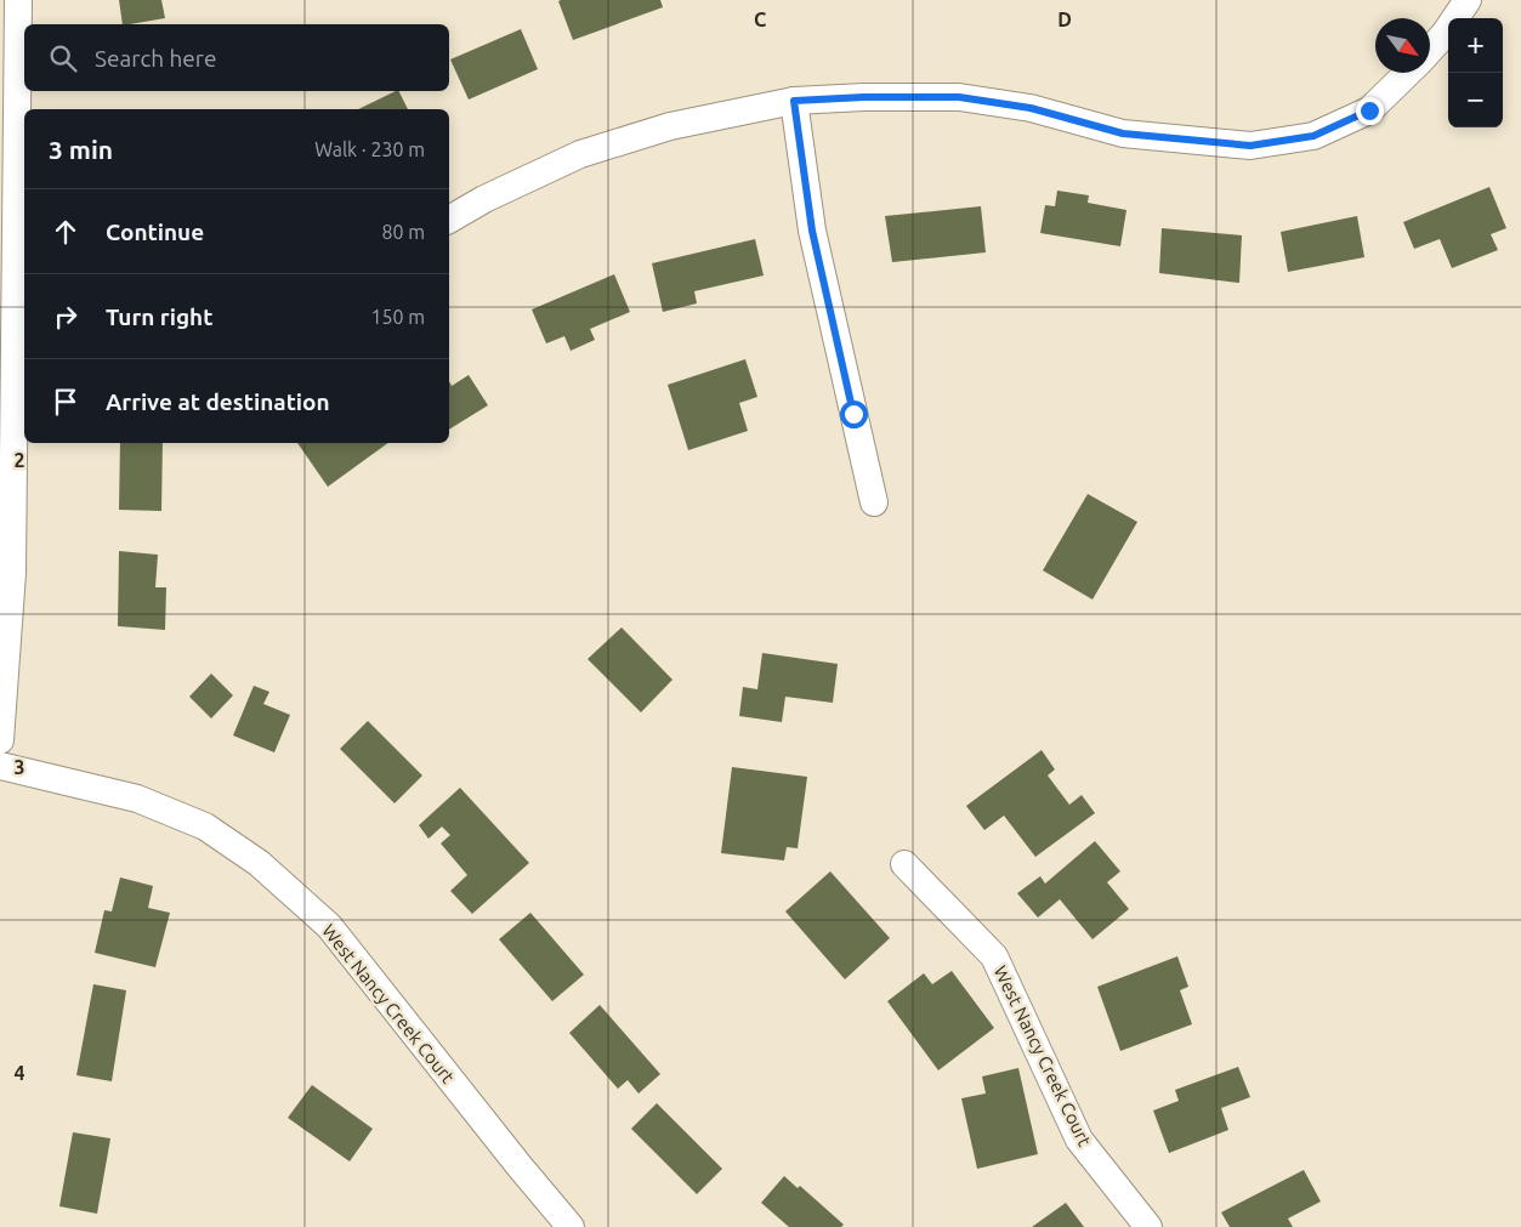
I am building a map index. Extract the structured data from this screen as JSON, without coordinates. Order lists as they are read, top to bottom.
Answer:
{
  "streets": {
    "street": ["West Nancy Creek Court"]
  },
  "north": "bottom right",
  "page": {
    "map_buttons": ["+", "−"],
    "search": "Search here",
    "heading": ["3 min", "Walk · 230 m"],
    "list": [
      ["Continue", "80 m"],
      ["Turn right", "150 m"],
      "Arrive at destination"
    ]
  },
  "grid": {
    "columns": ["C", "D"],
    "rows": ["2", "3", "4"]
  }
}
